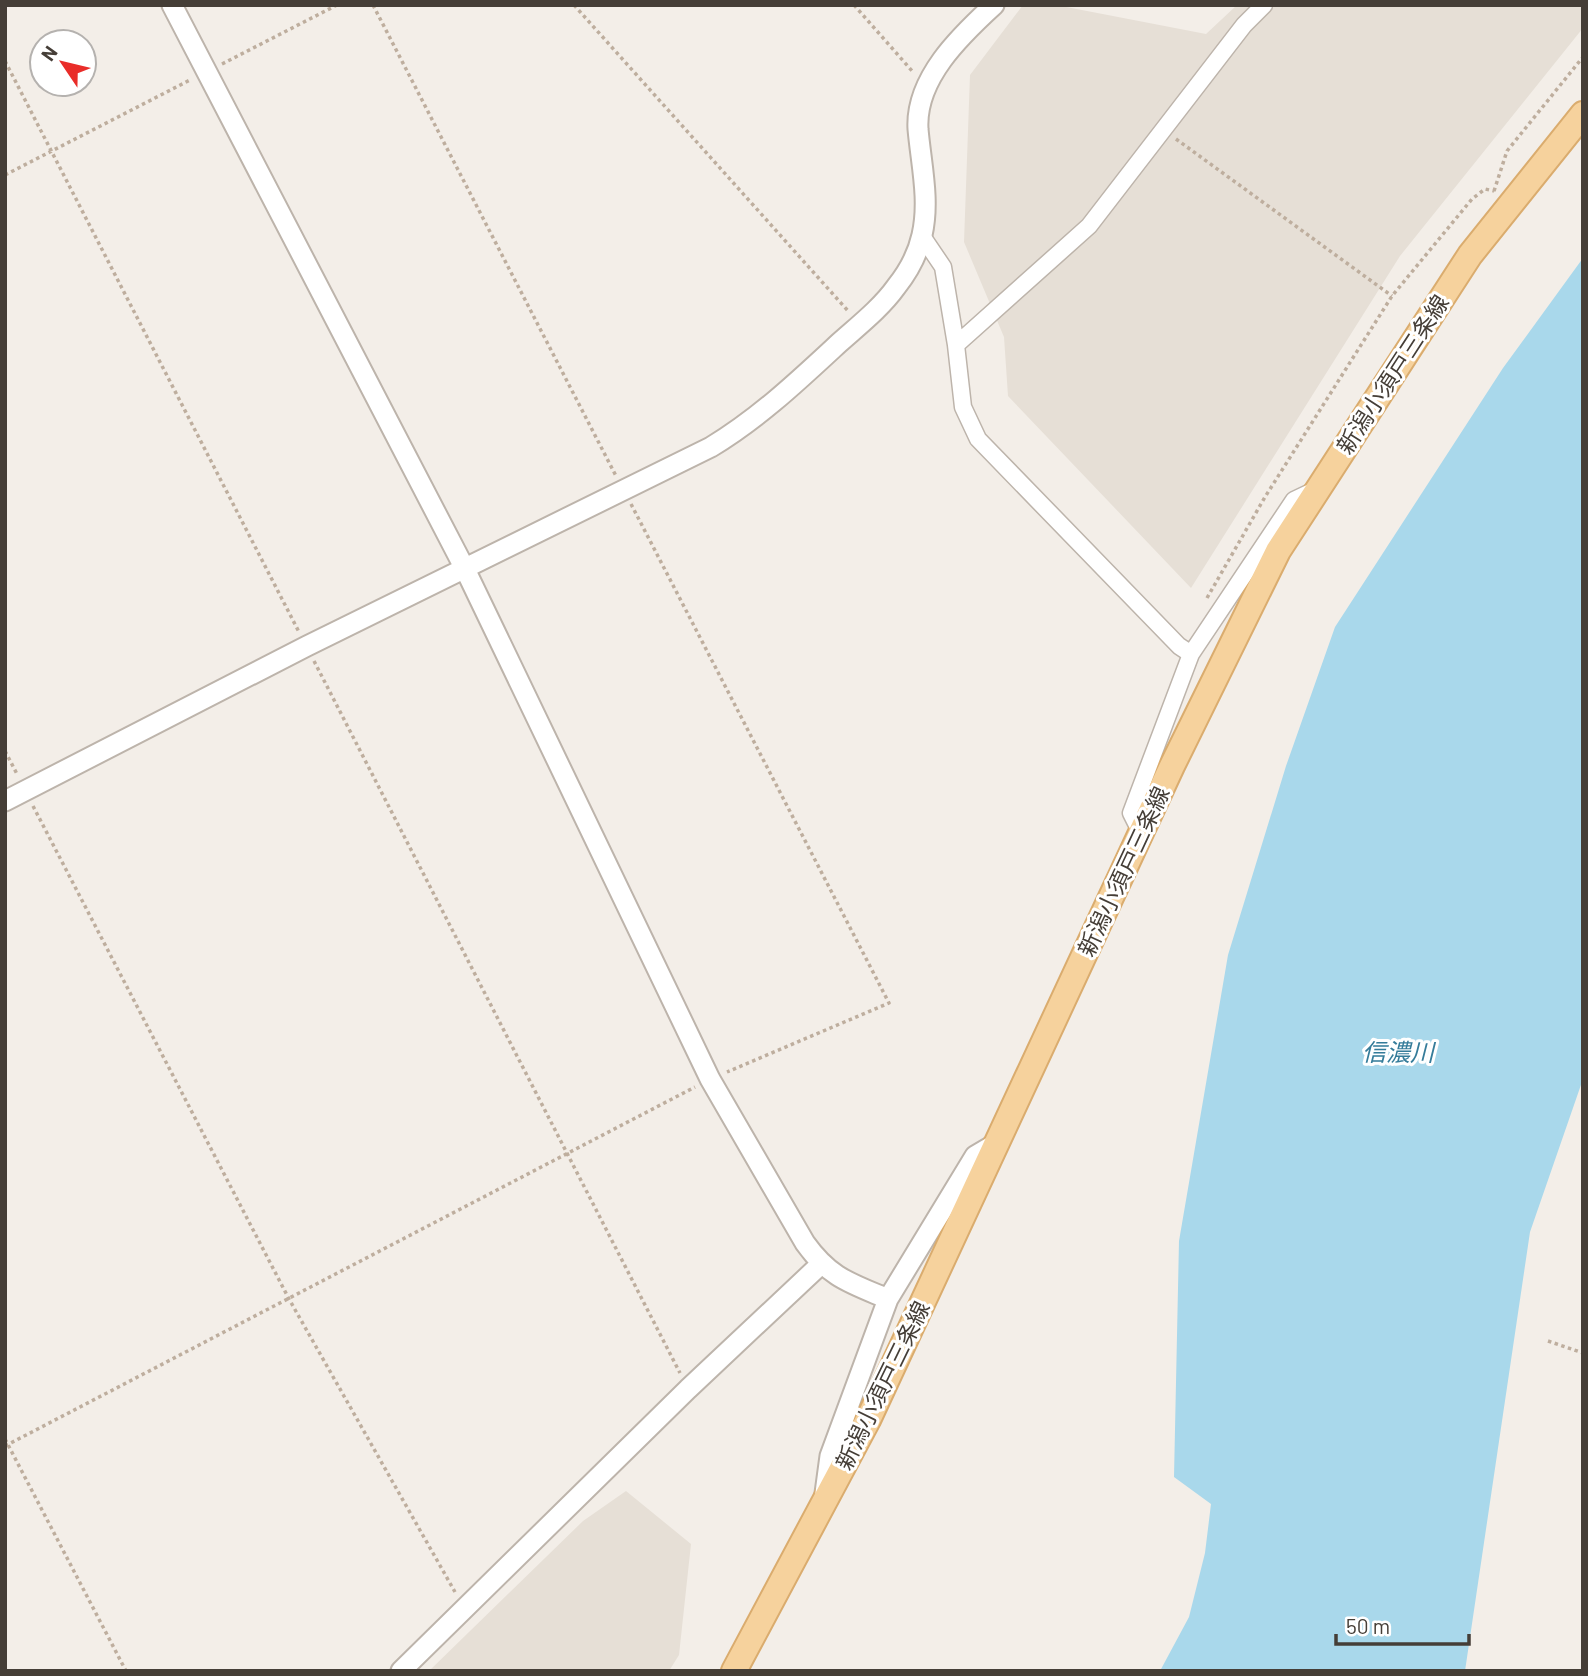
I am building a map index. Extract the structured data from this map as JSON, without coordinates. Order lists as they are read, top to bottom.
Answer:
{
  "streets": {
    "main road": ["新潟小須戸三条線"]
  },
  "water": ["信濃川"],
  "scale_bar": "50 m",
  "north": "top left"
}
